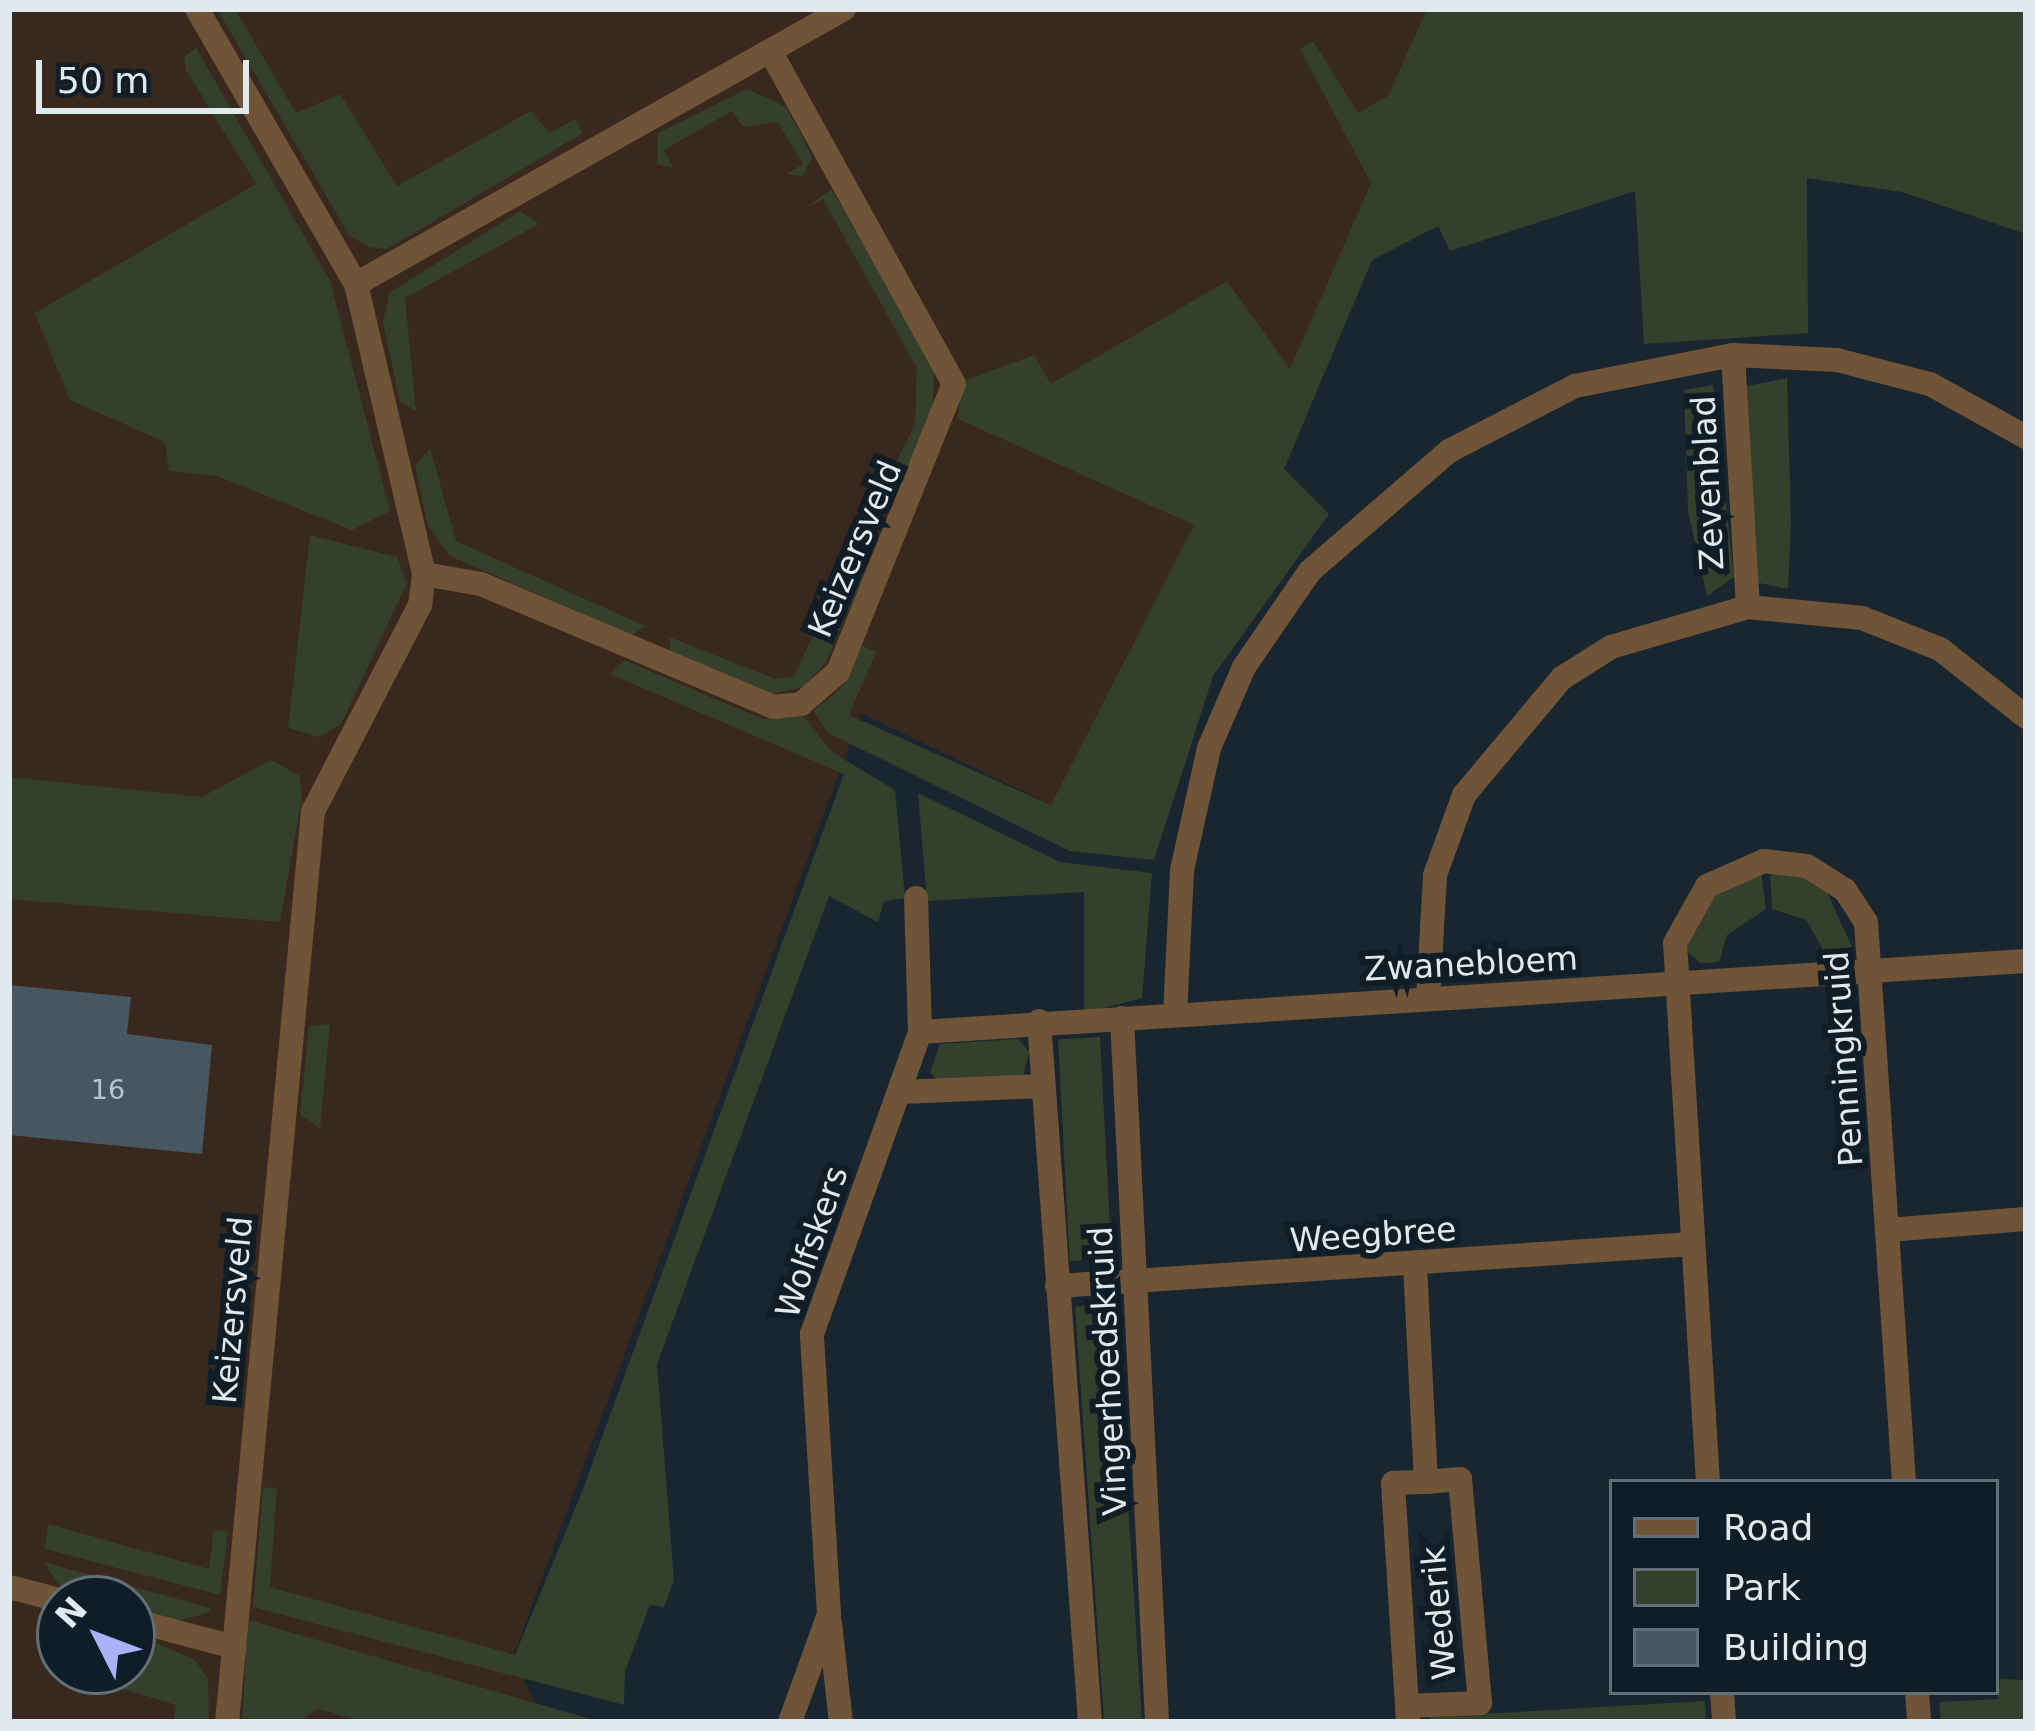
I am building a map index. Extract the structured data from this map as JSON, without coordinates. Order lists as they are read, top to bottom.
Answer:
{
  "streets": {
    "street": [
      "Zevenblad",
      "Keizersveld",
      "Zwanebloem",
      "Penningkruid",
      "Weegbree",
      "Wolfskers",
      "Vingerhoedskruid",
      "Wederik"
    ]
  },
  "crossings": [
    ["Zevenblad", "Zwanebloem"],
    ["Zwanebloem", "Penningkruid"],
    ["Zwanebloem", "Wolfskers"],
    ["Zwanebloem", "Vingerhoedskruid"],
    ["Penningkruid", "Weegbree"],
    ["Weegbree", "Vingerhoedskruid"]
  ],
  "house_numbers": ["16"],
  "legend": ["Road", "Park", "Building"],
  "scale_bar": "50 m",
  "north": "top left"
}
